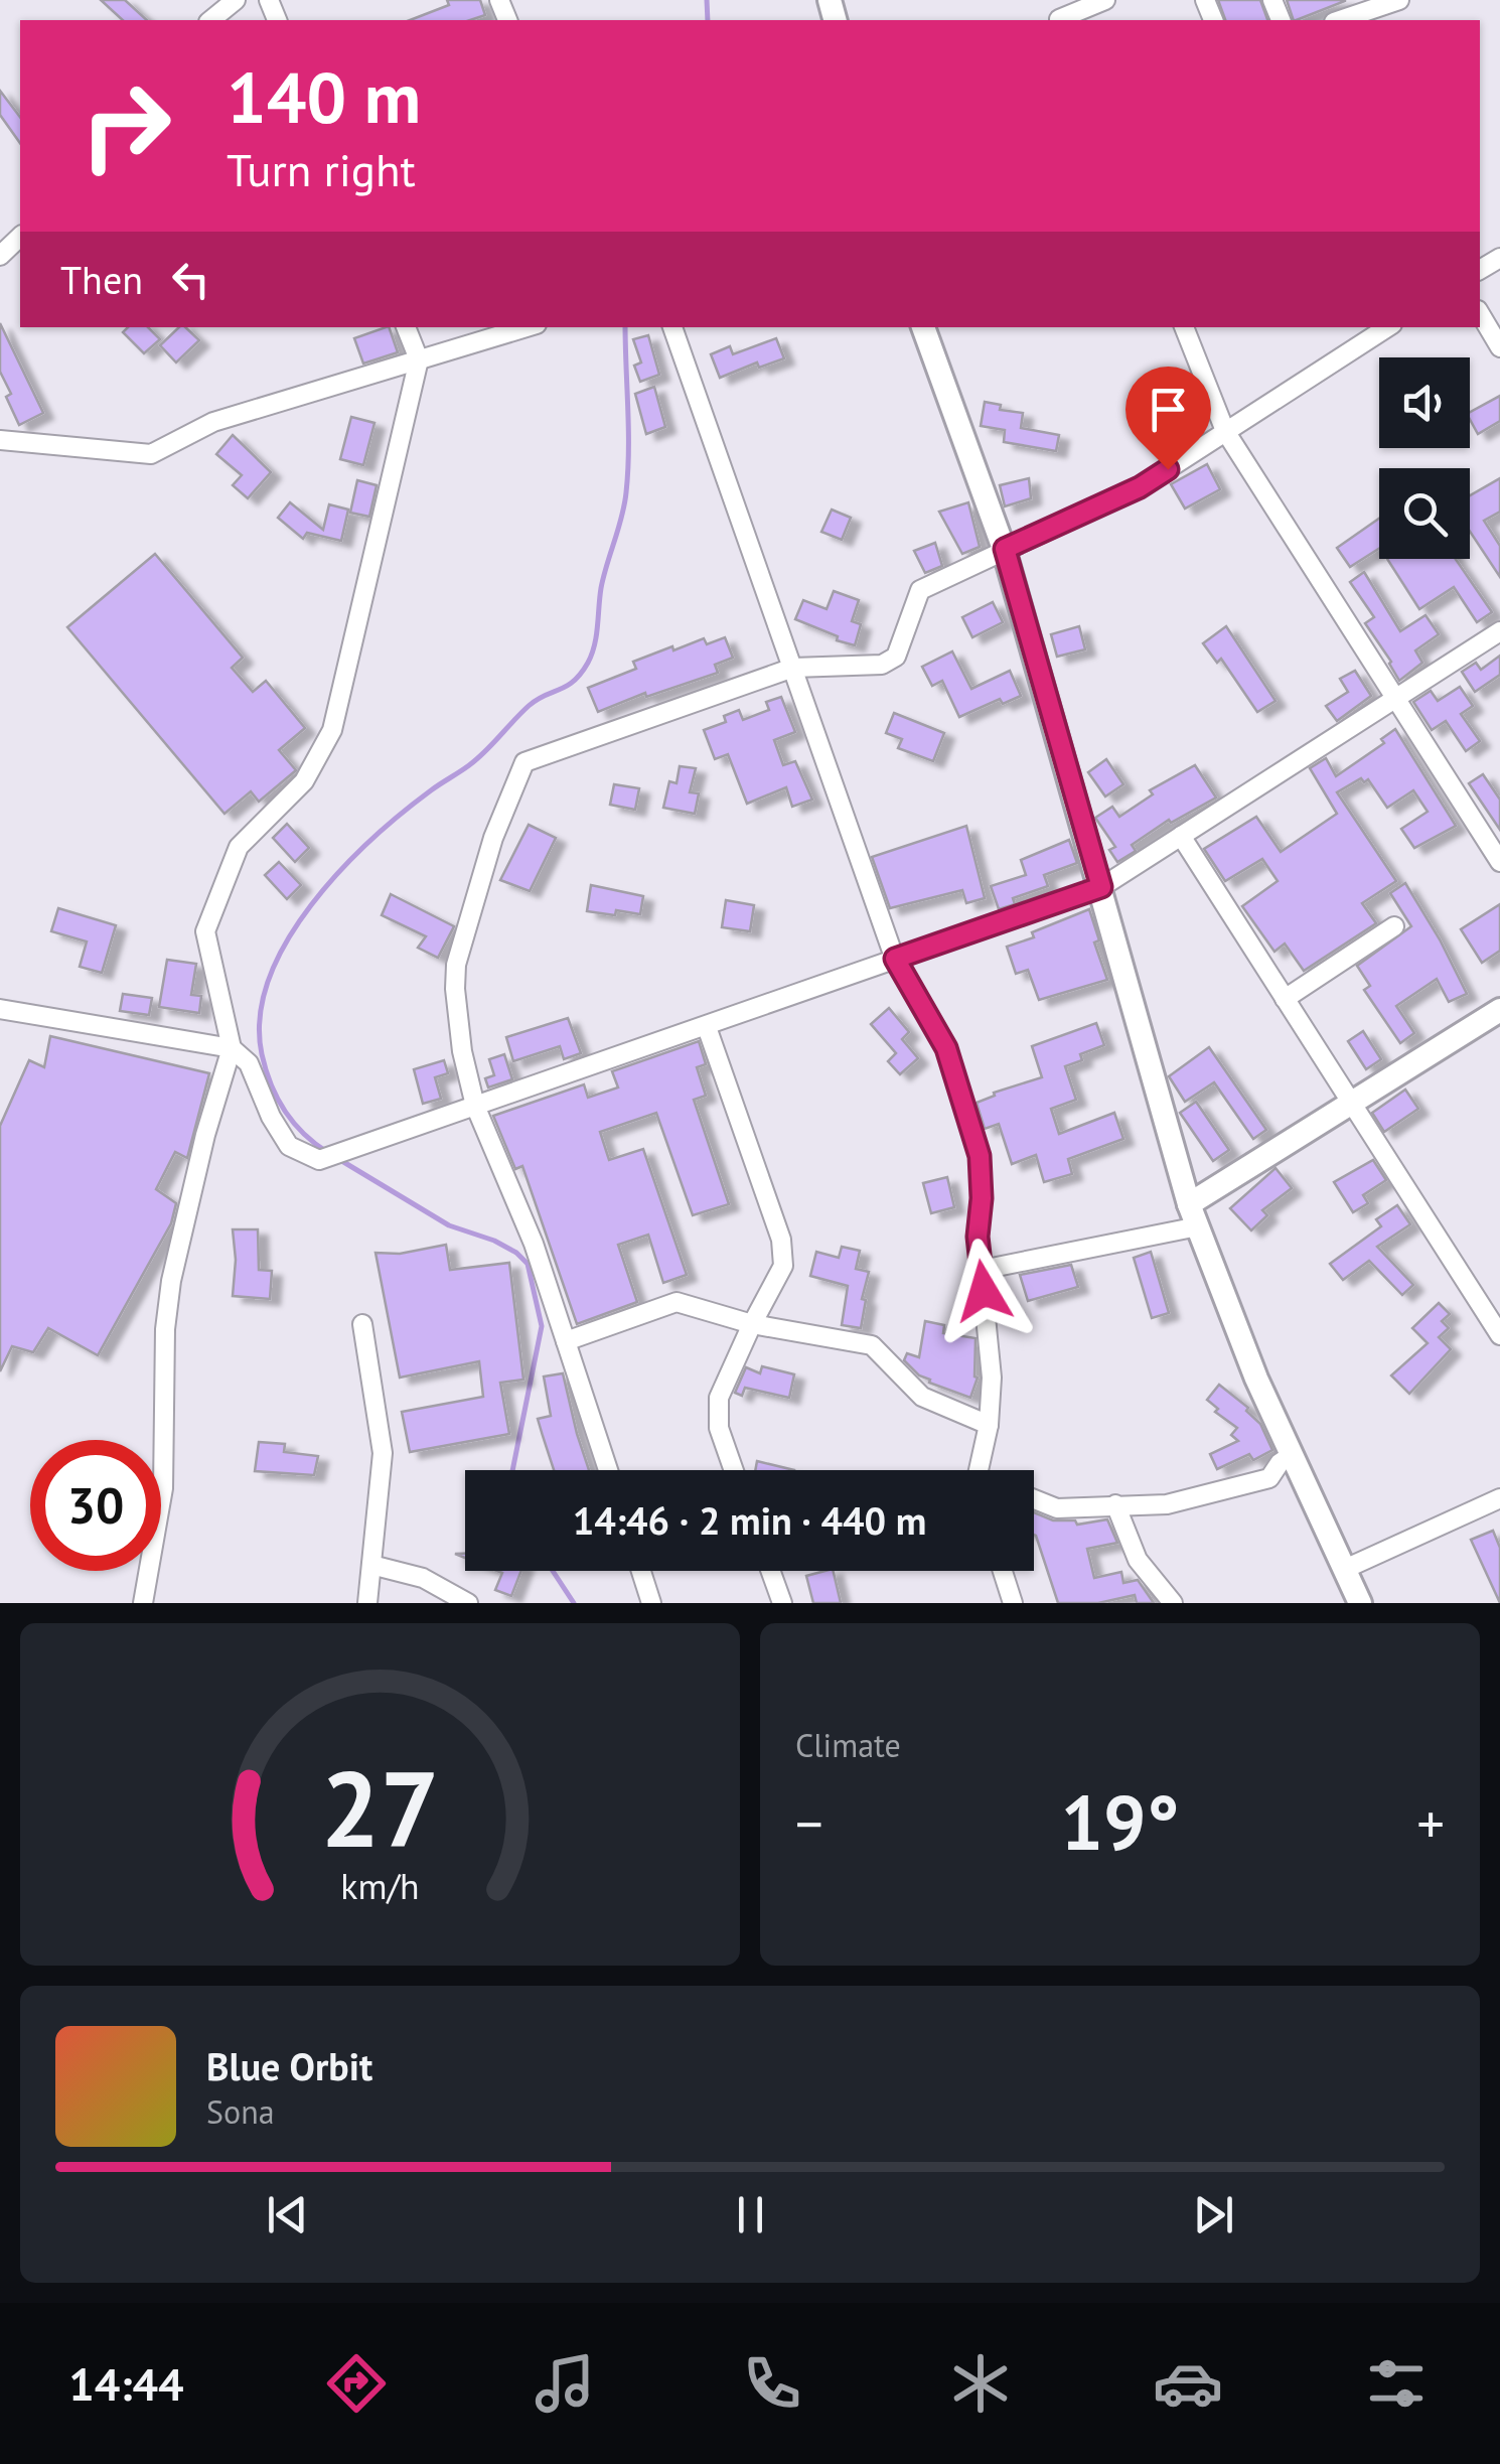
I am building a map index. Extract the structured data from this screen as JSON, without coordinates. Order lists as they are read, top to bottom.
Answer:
{
  "page": {
    "turn": ["140 m", "Turn right"],
    "then": "Then",
    "limit": "30",
    "trip": "14:46 · 2 min · 440 m",
    "tile": "Climate",
    "heat": ["−", "19°", "+"],
    "song": ["Blue Orbit", "Sona"],
    "tabs": "14:44",
    "gauge": ["27", "km/h"]
  }
}
